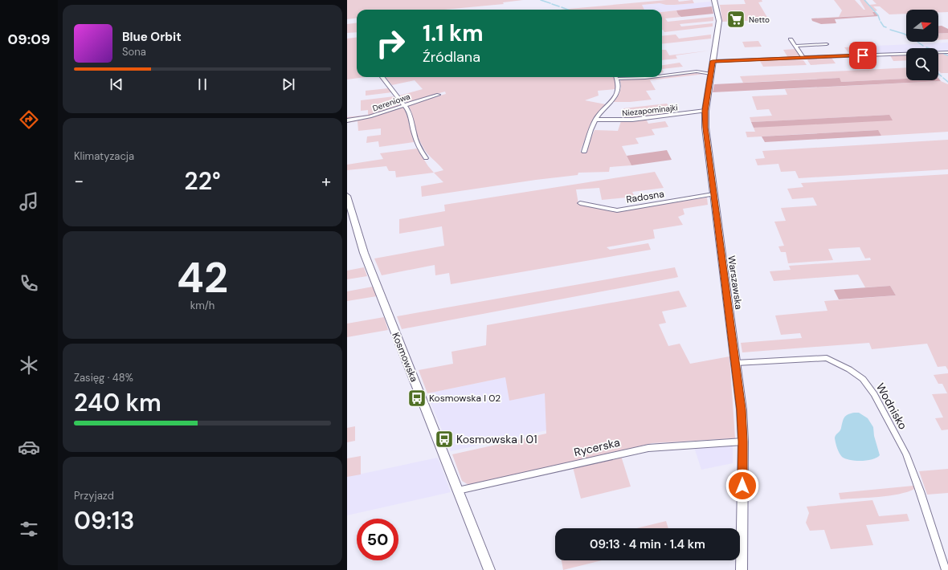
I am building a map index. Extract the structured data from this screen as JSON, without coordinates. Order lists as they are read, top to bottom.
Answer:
{
  "streets": {
    "main road": ["Warszawska", "Kosmowska"],
    "street": [
      "Dereniowa",
      "Niezapominajki",
      "Radosna",
      "Wodnisko",
      "Rycerska"
    ]
  },
  "crossings": [
    ["Niezapominajki", "Warszawska"],
    ["Radosna", "Warszawska"],
    ["Warszawska", "Wodnisko"],
    ["Warszawska", "Rycerska"],
    ["Kosmowska", "Rycerska"]
  ],
  "places": {
    "supermarket": ["Netto"],
    "bus stop": ["Kosmowska I 02", "Kosmowska I 01"]
  },
  "north": "right",
  "page": {
    "tabs": "09:09",
    "turn": ["1.1 km", "Źródlana"],
    "song": ["Blue Orbit", "Sona"],
    "tile": [
      "Klimatyzacja",
      ["42", "km/h"],
      ["Zasięg · 48%", "240 km"],
      ["Przyjazd", "09:13"]
    ],
    "heat": ["−", "22°", "+"],
    "limit": "50",
    "trip": "09:13 · 4 min · 1.4 km"
  }
}
